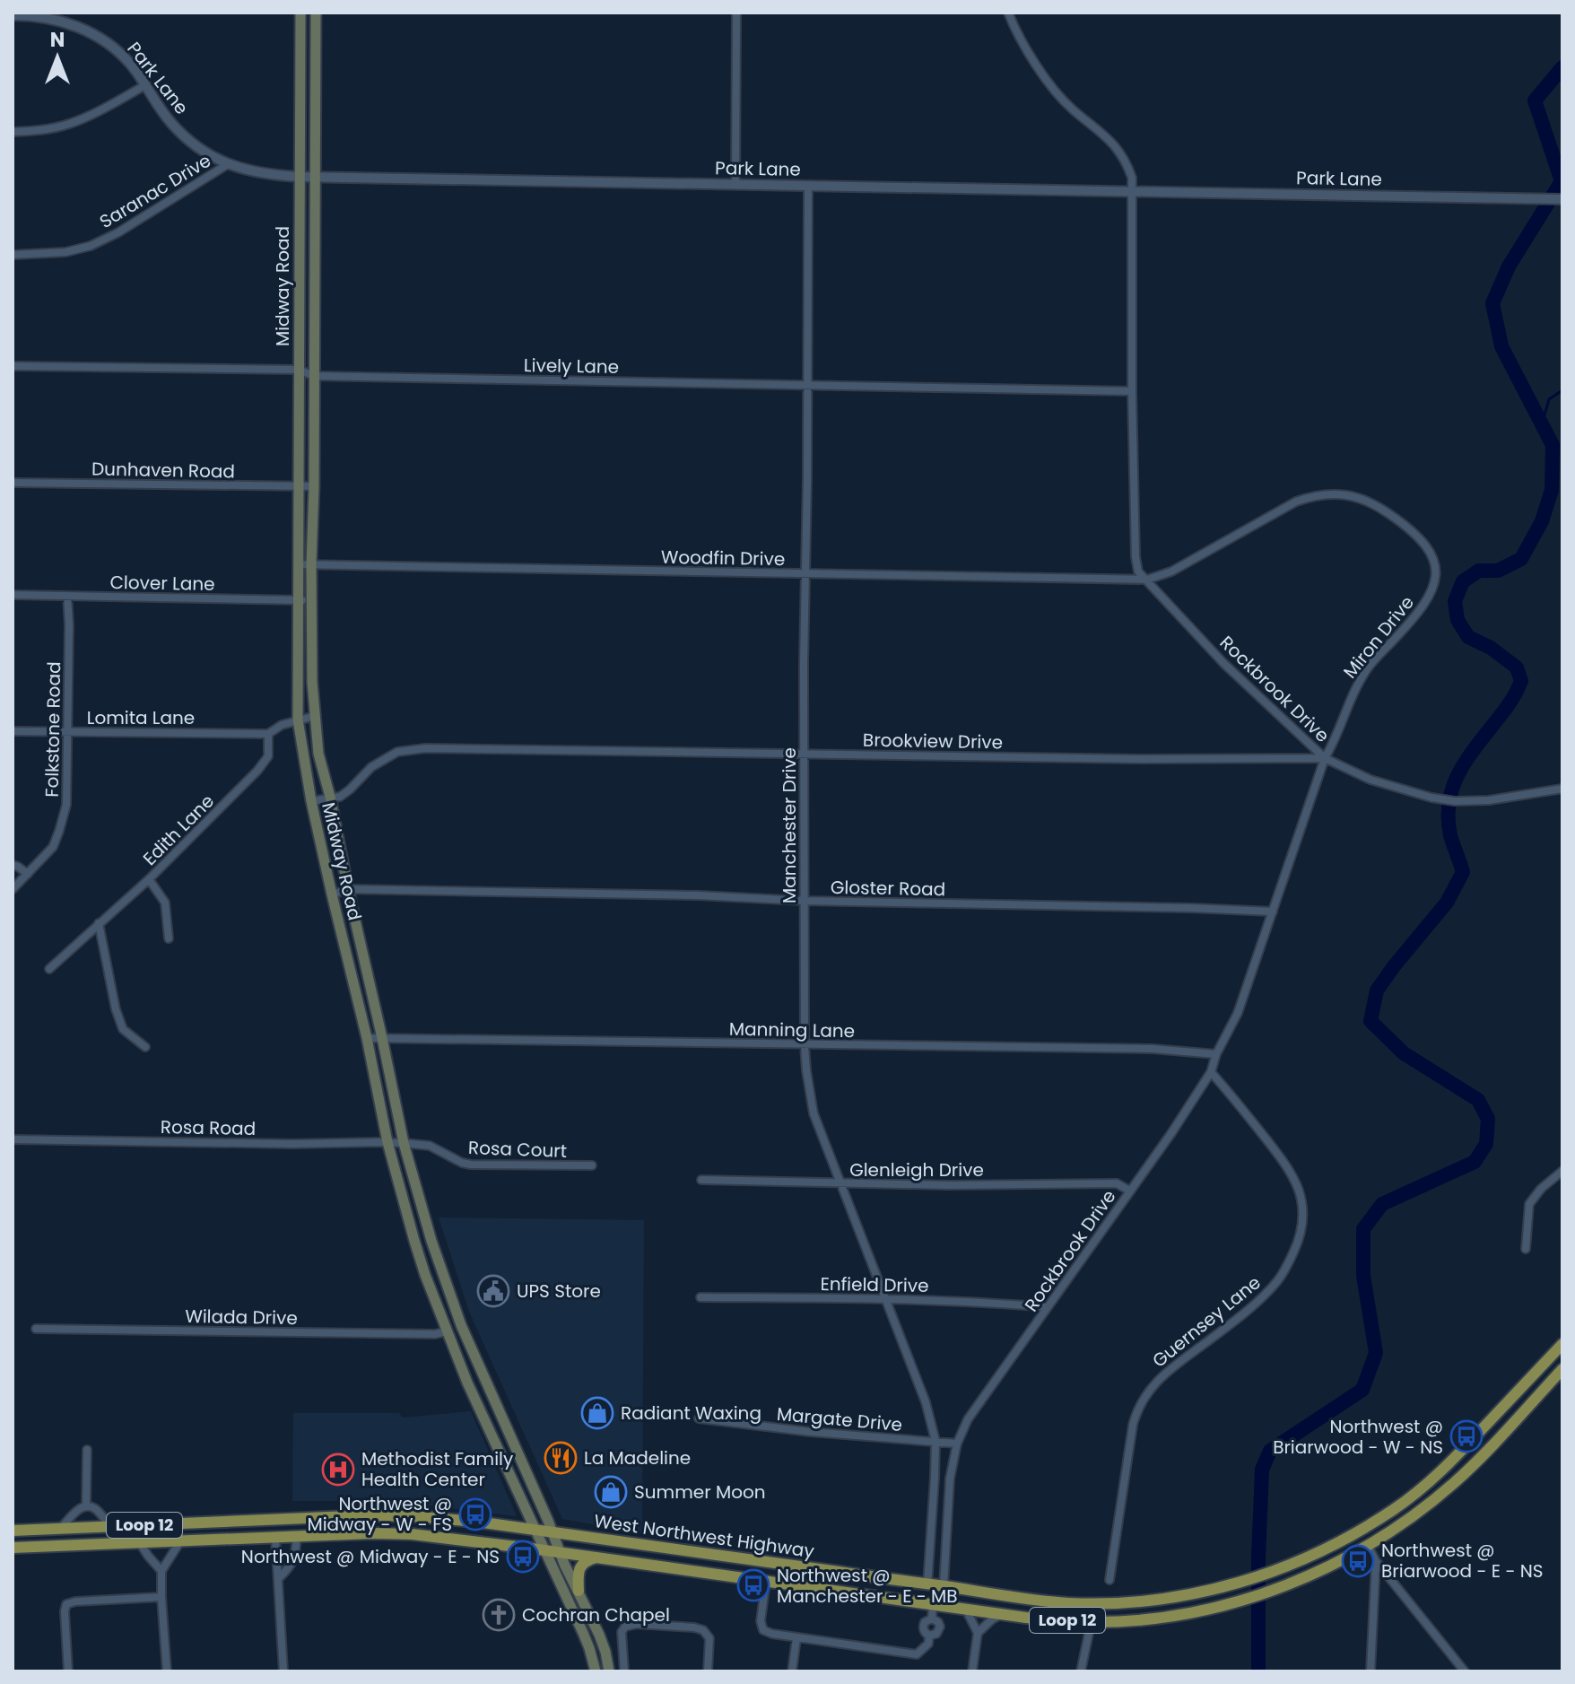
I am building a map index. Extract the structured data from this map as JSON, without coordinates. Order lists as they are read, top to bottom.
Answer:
{
  "streets": {
    "main road": ["Midway Road", "Loop 12", "West Northwest Highway"],
    "street": [
      "Park Lane",
      "Saranac Drive",
      "Lively Lane",
      "Dunhaven Road",
      "Woodfin Drive",
      "Clover Lane",
      "Miron Drive",
      "Rockbrook Drive",
      "Lomita Lane",
      "Folkstone Road",
      "Brookview Drive",
      "Manchester Drive",
      "Edith Lane",
      "Gloster Road",
      "Manning Lane",
      "Rosa Road",
      "Rosa Court",
      "Glenleigh Drive",
      "Enfield Drive",
      "Wilada Drive",
      "Guernsey Lane",
      "Margate Drive"
    ]
  },
  "crossings": [
    ["Park Lane", "Saranac Drive"],
    ["Park Lane", "Midway Road"],
    ["Park Lane", "Rockbrook Drive"],
    ["Park Lane", "Manchester Drive"],
    ["Midway Road", "Lively Lane"],
    ["Midway Road", "Dunhaven Road"],
    ["Midway Road", "Woodfin Drive"],
    ["Midway Road", "Clover Lane"],
    ["Midway Road", "Brookview Drive"],
    ["Midway Road", "Gloster Road"],
    ["Midway Road", "Manning Lane"],
    ["Midway Road", "Rosa Road"],
    ["Midway Road", "Rosa Court"],
    ["Midway Road", "Wilada Drive"],
    ["Midway Road", "West Northwest Highway"],
    ["Lively Lane", "Rockbrook Drive"],
    ["Lively Lane", "Manchester Drive"],
    ["Woodfin Drive", "Miron Drive"],
    ["Woodfin Drive", "Rockbrook Drive"],
    ["Woodfin Drive", "Manchester Drive"],
    ["Clover Lane", "Folkstone Road"],
    ["Miron Drive", "Rockbrook Drive"],
    ["Miron Drive", "Brookview Drive"],
    ["Rockbrook Drive", "Brookview Drive"],
    ["Rockbrook Drive", "Gloster Road"],
    ["Rockbrook Drive", "Manning Lane"],
    ["Rockbrook Drive", "Glenleigh Drive"],
    ["Rockbrook Drive", "Enfield Drive"],
    ["Rockbrook Drive", "Guernsey Lane"],
    ["Rockbrook Drive", "West Northwest Highway"],
    ["Lomita Lane", "Folkstone Road"],
    ["Lomita Lane", "Edith Lane"],
    ["Brookview Drive", "Manchester Drive"],
    ["Manchester Drive", "Gloster Road"],
    ["Manchester Drive", "Manning Lane"],
    ["Manchester Drive", "Glenleigh Drive"],
    ["Manchester Drive", "Enfield Drive"],
    ["Manchester Drive", "Margate Drive"],
    ["Rosa Road", "Rosa Court"]
  ],
  "places": {
    "public building": ["UPS Store"],
    "shop": ["Radiant Waxing", "Summer Moon"],
    "bus stop": [
      "Northwest @ Briarwood - W - NS",
      "Northwest @ Midway - W - FS",
      "Northwest @ Midway - E - NS",
      "Northwest @ Briarwood - E - NS",
      "Northwest @ Manchester - E - MB"
    ],
    "restaurant": ["La Madeline"],
    "hospital": ["Methodist Family Health Center"],
    "church": ["Cochran Chapel"]
  },
  "north": "top"
}
